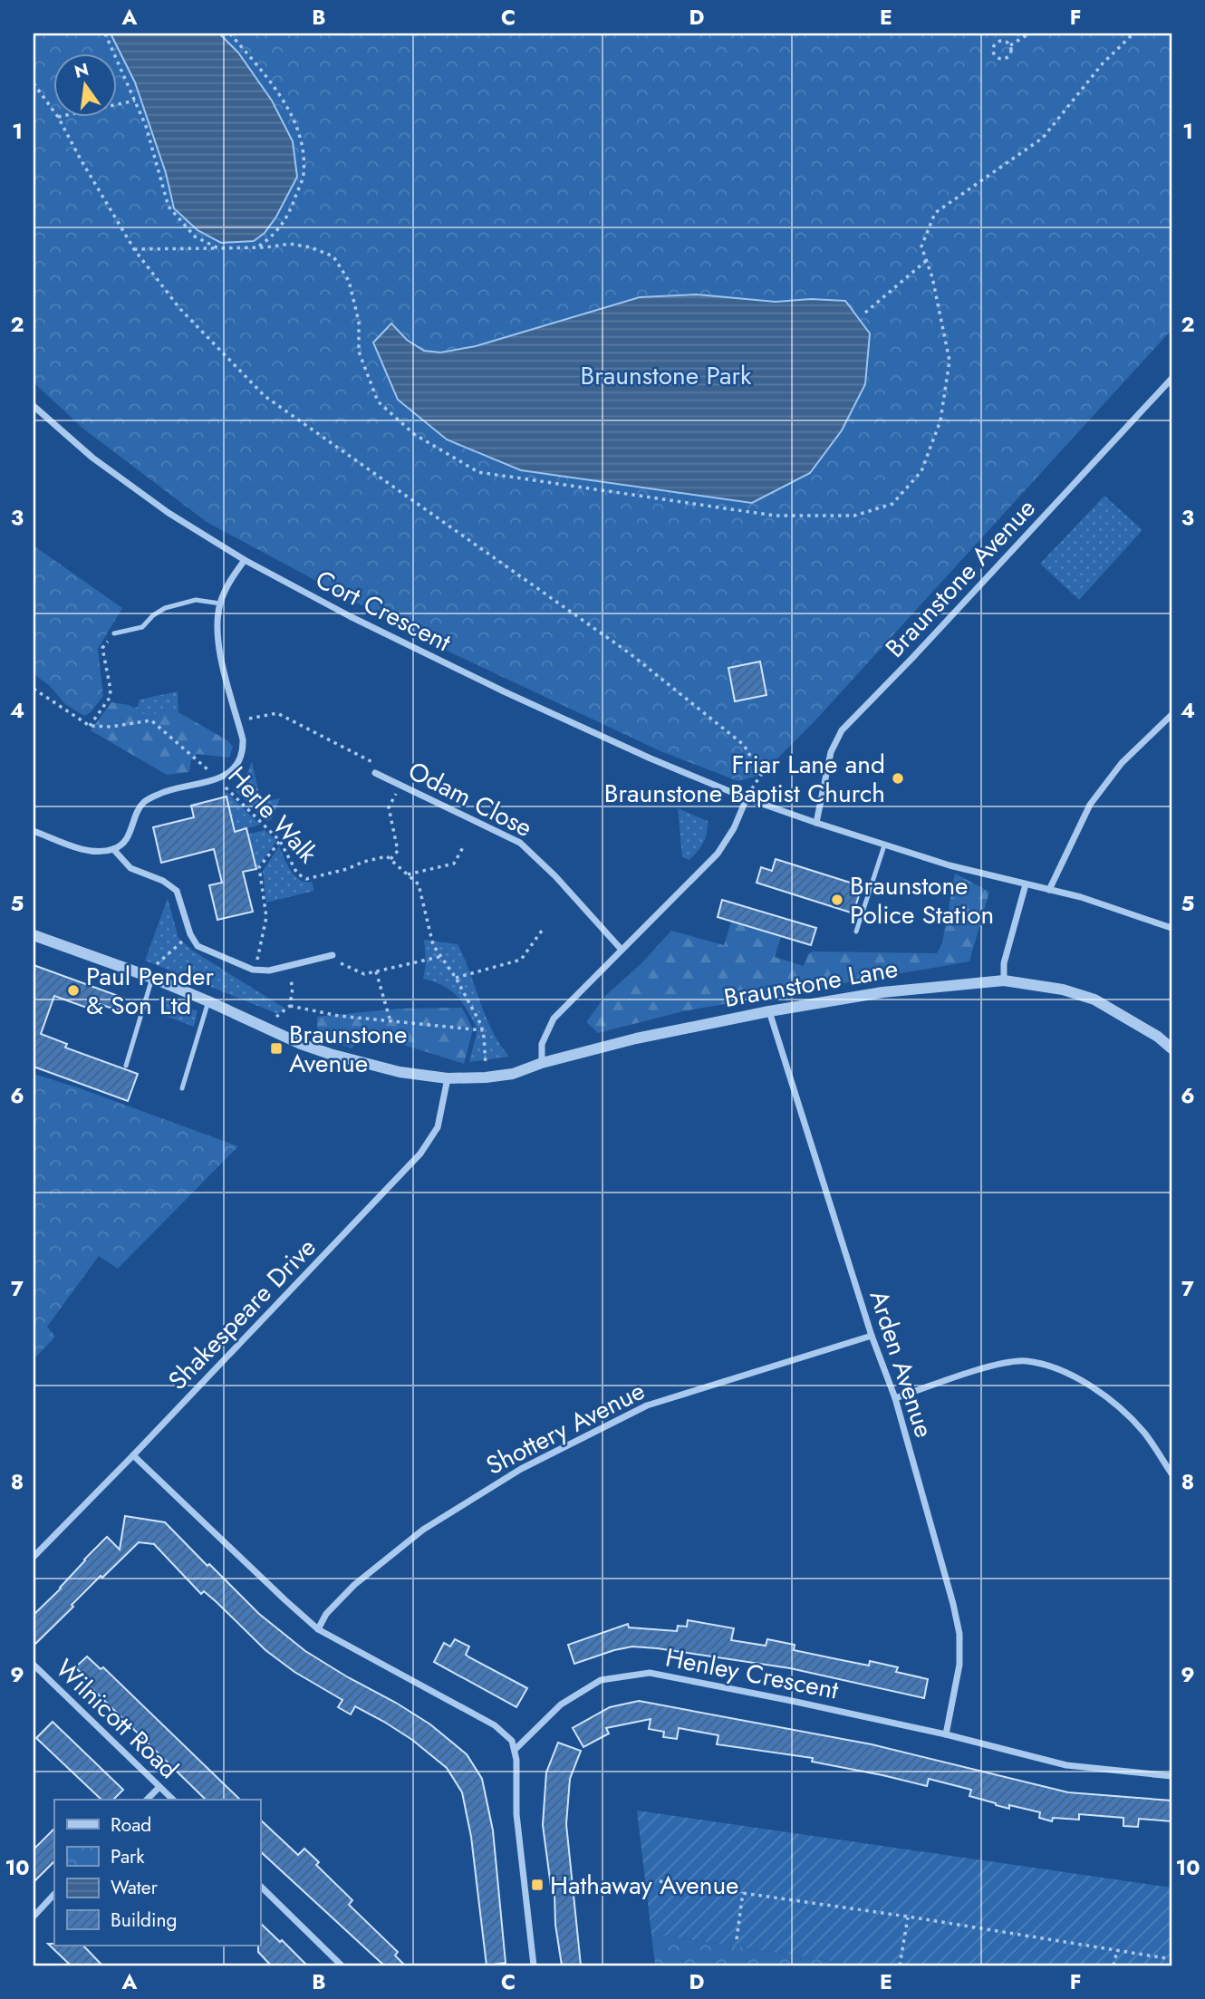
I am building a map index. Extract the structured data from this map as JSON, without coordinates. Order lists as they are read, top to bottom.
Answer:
{
  "streets": {
    "street": [
      "Braunstone Avenue",
      "Cort Crescent",
      "Odam Close",
      "Braunstone Lane",
      "Shakespeare Drive",
      "Arden Avenue",
      "Shottery Avenue",
      "Henley Crescent",
      "Wilnicott Road"
    ],
    "path": ["Herle Walk"]
  },
  "crossings": [
    ["Braunstone Avenue", "Cort Crescent"],
    ["Braunstone Lane", "Shakespeare Drive"],
    ["Braunstone Lane", "Arden Avenue"],
    ["Arden Avenue", "Shottery Avenue"],
    ["Arden Avenue", "Henley Crescent"]
  ],
  "parks": ["Braunstone Park"],
  "places": {
    "other": ["Friar Lane and Braunstone Baptist Church", "Braunstone Police Station", "Paul Pender & Son Ltd"],
    "transit": ["Braunstone Avenue", "Hathaway Avenue"]
  },
  "legend": [
    "Road",
    "Park",
    "Water",
    "Building"
  ],
  "north": "top",
  "grid": {
    "columns": [
      "A",
      "B",
      "C",
      "D",
      "E",
      "F"
    ],
    "rows": [
      "1",
      "2",
      "3",
      "4",
      "5",
      "6",
      "7",
      "8",
      "9",
      "10"
    ]
  }
}
